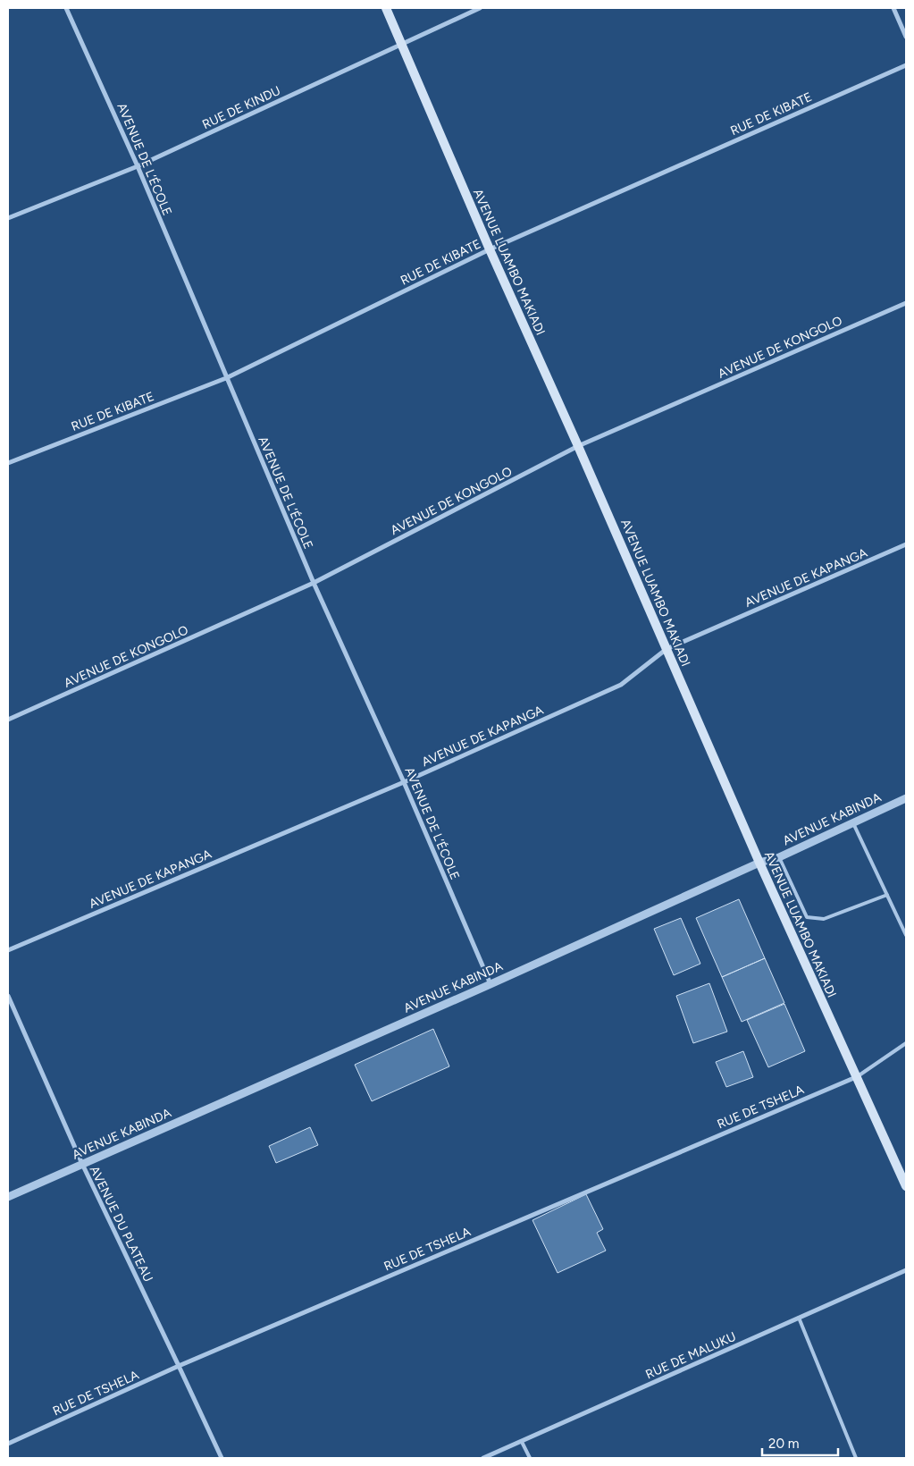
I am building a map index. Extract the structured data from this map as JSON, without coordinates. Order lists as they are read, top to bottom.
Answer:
{
  "streets": {
    "main road": ["AVENUE LUAMBO MAKIADI"],
    "street": [
      "RUE DE KINDU",
      "RUE DE KIBATE",
      "AVENUE DE L’ÉCOLE",
      "AVENUE DE KONGOLO",
      "AVENUE DE KAPANGA",
      "AVENUE KABINDA",
      "RUE DE TSHELA",
      "AVENUE DU PLATEAU",
      "RUE DE MALUKU"
    ]
  },
  "crossings": [
    ["RUE DE KINDU", "AVENUE DE L’ÉCOLE"],
    ["RUE DE KINDU", "AVENUE LUAMBO MAKIADI"],
    ["RUE DE KIBATE", "AVENUE DE L’ÉCOLE"],
    ["RUE DE KIBATE", "AVENUE LUAMBO MAKIADI"],
    ["AVENUE DE L’ÉCOLE", "AVENUE DE KONGOLO"],
    ["AVENUE DE L’ÉCOLE", "AVENUE DE KAPANGA"],
    ["AVENUE DE L’ÉCOLE", "AVENUE KABINDA"],
    ["AVENUE LUAMBO MAKIADI", "AVENUE DE KONGOLO"],
    ["AVENUE LUAMBO MAKIADI", "AVENUE DE KAPANGA"],
    ["AVENUE LUAMBO MAKIADI", "AVENUE KABINDA"],
    ["AVENUE LUAMBO MAKIADI", "RUE DE TSHELA"],
    ["AVENUE KABINDA", "AVENUE DU PLATEAU"],
    ["RUE DE TSHELA", "AVENUE DU PLATEAU"]
  ],
  "scale_bar": "20 m"
}
